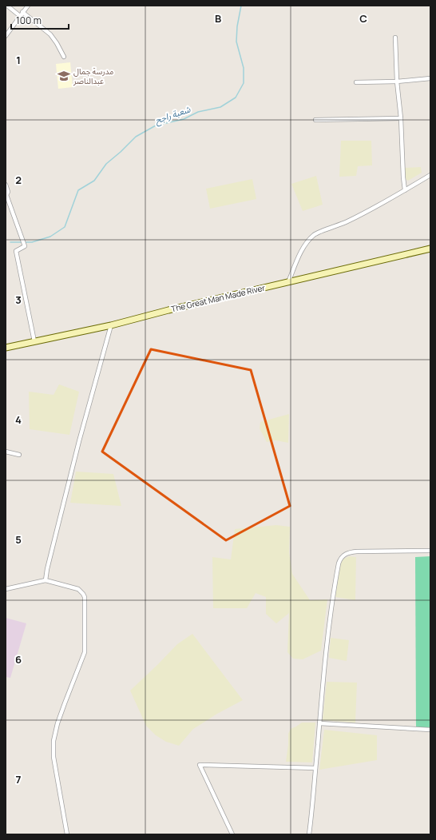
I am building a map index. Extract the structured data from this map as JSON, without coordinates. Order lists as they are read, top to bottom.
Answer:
{
  "streets": {
    "main road": ["The Great Man Made River"]
  },
  "water": ["شعبة راجح"],
  "places": {
    "school or university": ["مدرسة جمال عبدالناصر"]
  },
  "scale_bar": "100 m",
  "grid": {
    "columns": ["B", "C"],
    "rows": [
      "1",
      "2",
      "3",
      "4",
      "5",
      "6",
      "7"
    ]
  }
}
